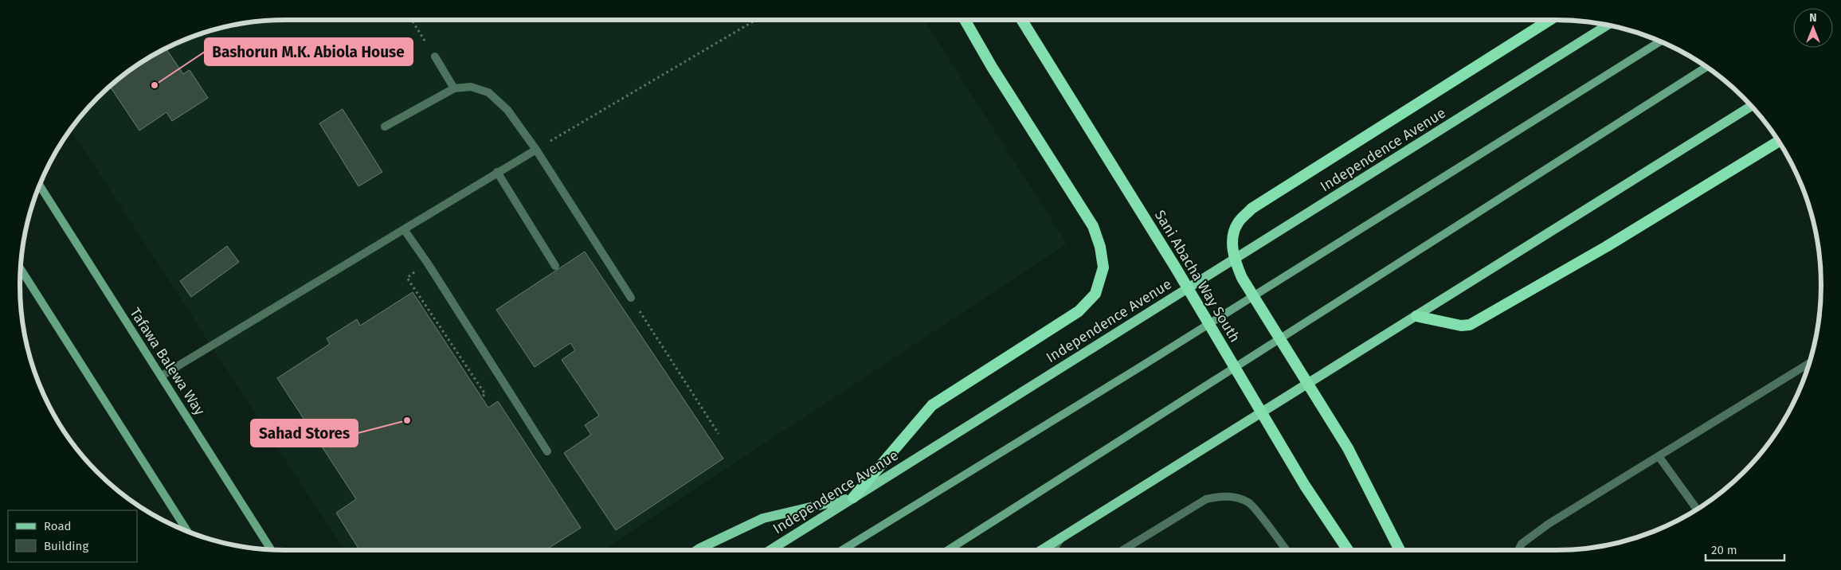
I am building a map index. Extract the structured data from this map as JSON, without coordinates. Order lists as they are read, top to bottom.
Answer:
{
  "streets": {
    "highway": ["Sani Abacha Way South"],
    "main road": ["Independence Avenue", "Tafawa Balewa Way"]
  },
  "places": ["Bashorun M.K. Abiola House", "Sahad Stores"],
  "legend": ["Road", "Building"],
  "scale_bar": "20 m",
  "north": "top"
}
